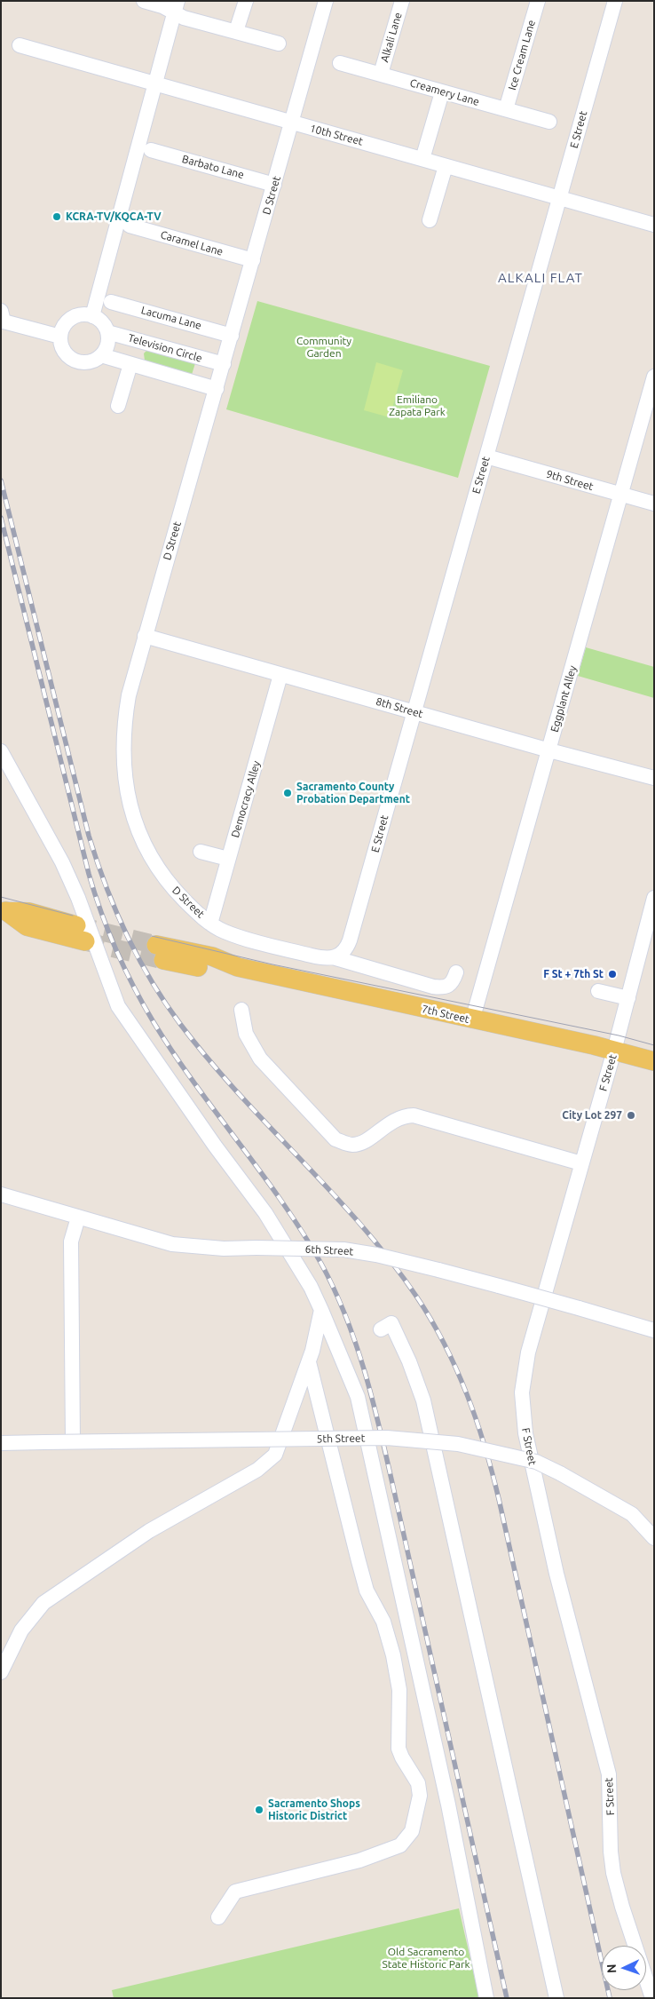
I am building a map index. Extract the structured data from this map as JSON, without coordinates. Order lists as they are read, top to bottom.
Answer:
{
  "streets": {
    "main road": ["7th Street"],
    "street": [
      "Alkali Lane",
      "Ice Cream Lane",
      "Creamery Lane",
      "E Street",
      "10th Street",
      "Barbato Lane",
      "D Street",
      "Caramel Lane",
      "Lacuma Lane",
      "Television Circle",
      "9th Street",
      "Eggplant Alley",
      "8th Street",
      "Democracy Alley",
      "F Street",
      "6th Street",
      "5th Street"
    ]
  },
  "crossings": [
    ["Alkali Lane", "Creamery Lane"],
    ["Ice Cream Lane", "Creamery Lane"],
    ["E Street", "10th Street"],
    ["E Street", "D Street"],
    ["E Street", "9th Street"],
    ["E Street", "8th Street"],
    ["10th Street", "D Street"],
    ["Barbato Lane", "D Street"],
    ["D Street", "Caramel Lane"],
    ["D Street", "Lacuma Lane"],
    ["D Street", "Television Circle"],
    ["D Street", "8th Street"],
    ["D Street", "Democracy Alley"],
    ["9th Street", "Eggplant Alley"],
    ["Eggplant Alley", "8th Street"],
    ["Eggplant Alley", "7th Street"],
    ["8th Street", "Democracy Alley"],
    ["7th Street", "F Street"]
  ],
  "districts": ["ALKALI FLAT"],
  "parks": ["Community Garden", "Emiliano Zapata Park", "Old Sacramento State Historic Park"],
  "places": [
    "KCRA-TV/KQCA-TV",
    "Sacramento County Probation Department",
    "F St + 7th St",
    "City Lot 297",
    "Sacramento Shops Historic District"
  ],
  "north": "left"
}
